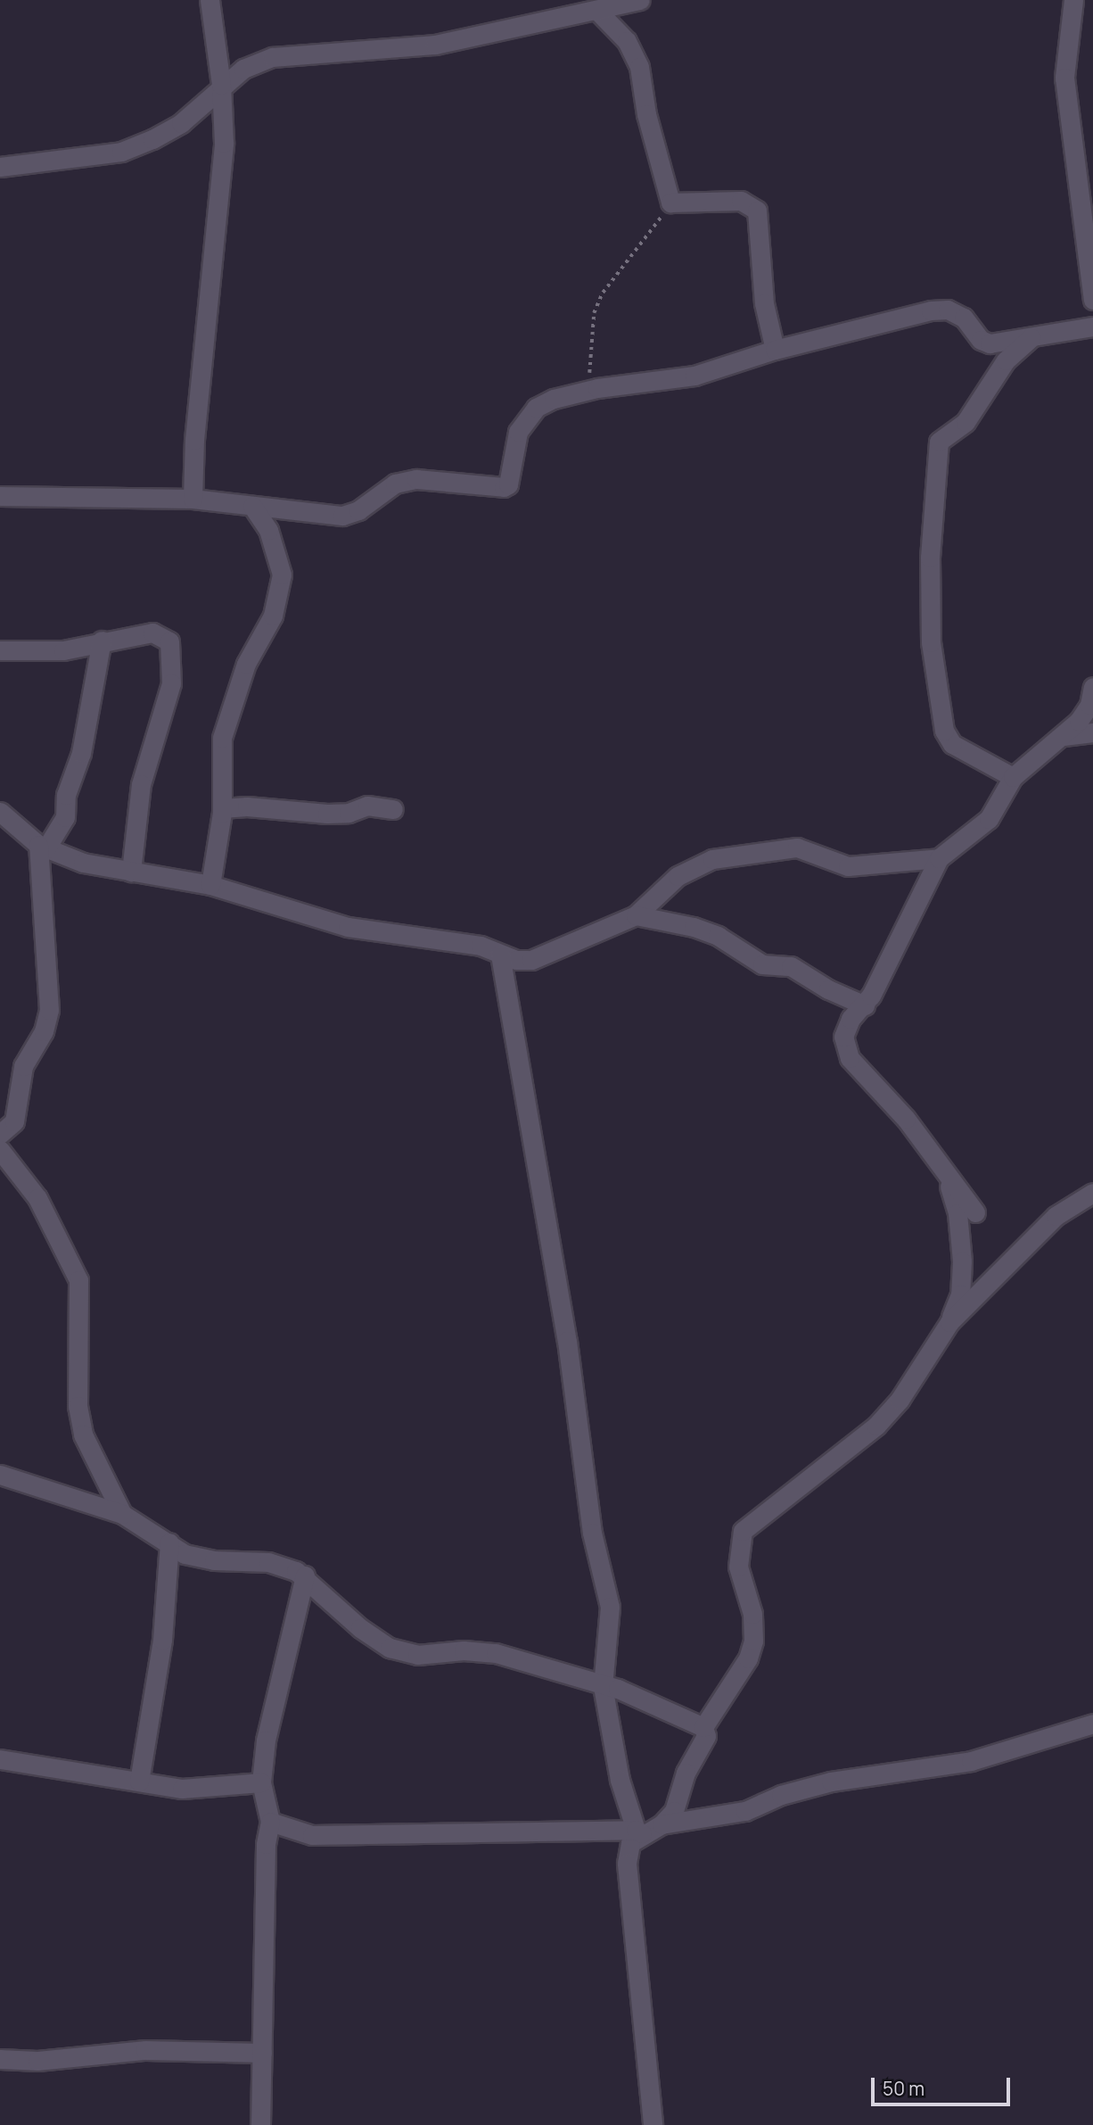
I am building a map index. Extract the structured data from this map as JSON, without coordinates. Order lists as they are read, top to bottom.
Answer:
{
  "scale_bar": "50 m"
}
